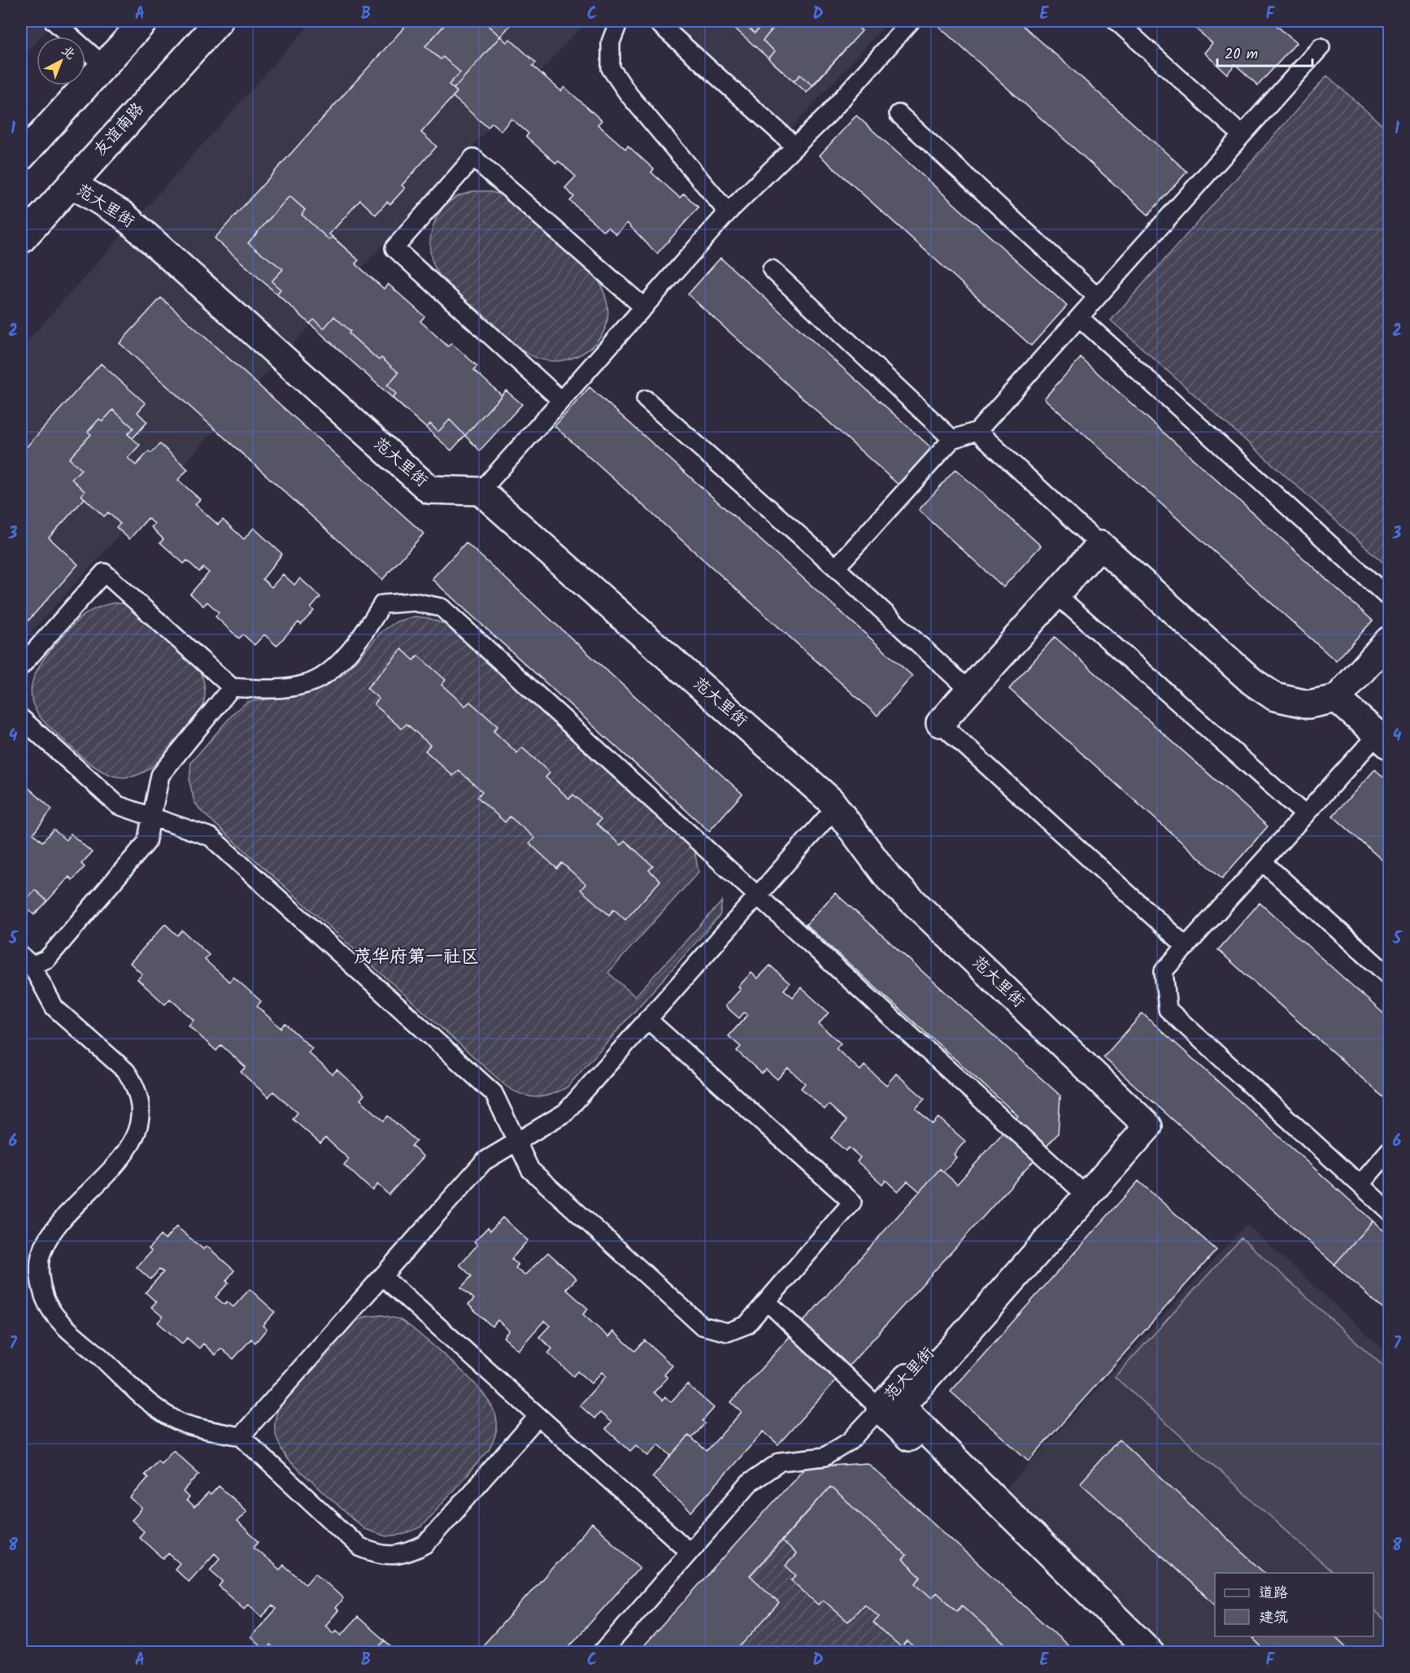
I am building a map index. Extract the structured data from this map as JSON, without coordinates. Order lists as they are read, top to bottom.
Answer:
{
  "streets": {
    "street": ["友谊南路", "范大里街"]
  },
  "crossings": [
    ["友谊南路", "范大里街"]
  ],
  "districts": ["茂华府第一社区"],
  "legend": ["道路", "建筑"],
  "scale_bar": "20 m",
  "north": "top right",
  "grid": {
    "columns": [
      "A",
      "B",
      "C",
      "D",
      "E",
      "F"
    ],
    "rows": [
      "1",
      "2",
      "3",
      "4",
      "5",
      "6",
      "7",
      "8"
    ]
  }
}
